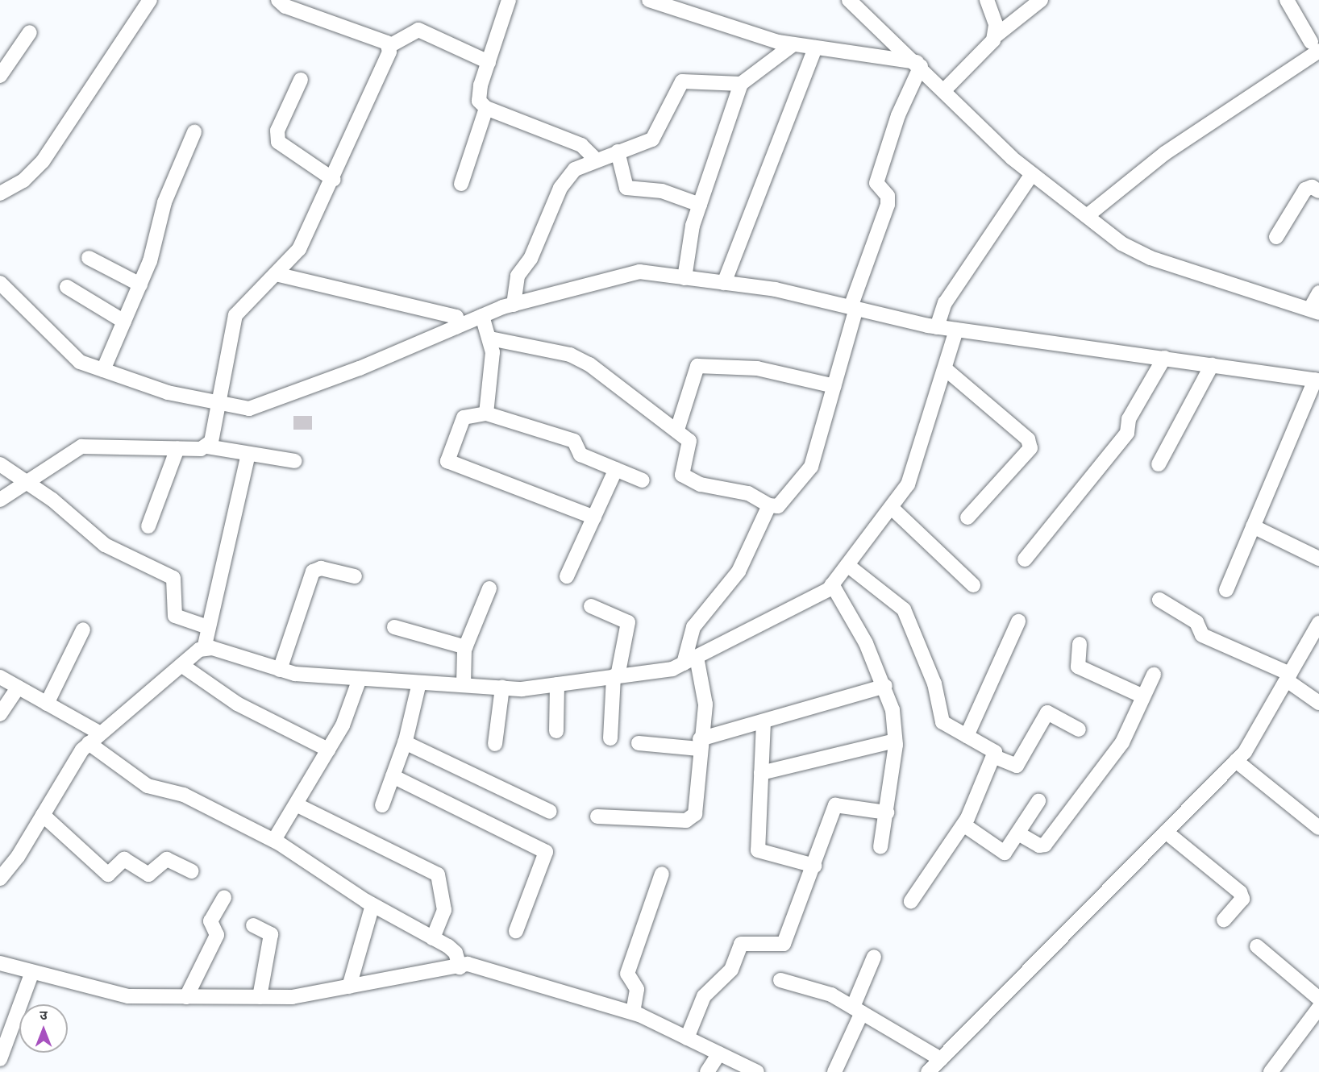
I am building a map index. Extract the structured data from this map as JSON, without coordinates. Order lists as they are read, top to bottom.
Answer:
{
  "north": "top"
}
